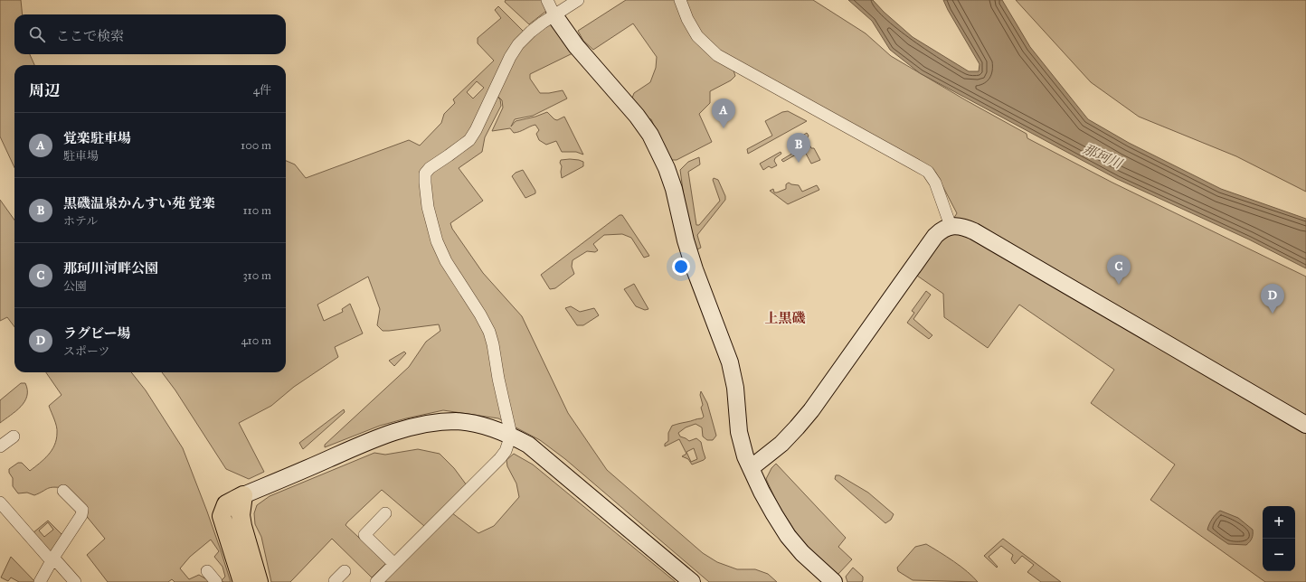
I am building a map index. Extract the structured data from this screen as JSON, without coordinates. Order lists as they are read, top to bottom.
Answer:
{
  "districts": ["上黒磯"],
  "water": ["那珂川"],
  "page": {
    "search": "ここで検索",
    "heading": ["周辺", "4件"],
    "pins": [
      "A",
      "B",
      "C",
      "D"
    ],
    "list": [
      {
        "mark": "A",
        "name": "覚楽駐車場",
        "note": "駐車場",
        "value": "100 m"
      },
      {
        "mark": "B",
        "name": "黒磯温泉かんすい苑 覚楽",
        "note": "ホテル",
        "value": "110 m"
      },
      {
        "mark": "C",
        "name": "那珂川河畔公園",
        "note": "公園",
        "value": "310 m"
      },
      {
        "mark": "D",
        "name": "ラグビー場",
        "note": "スポーツ",
        "value": "410 m"
      }
    ],
    "map_buttons": ["+", "−"]
  }
}
